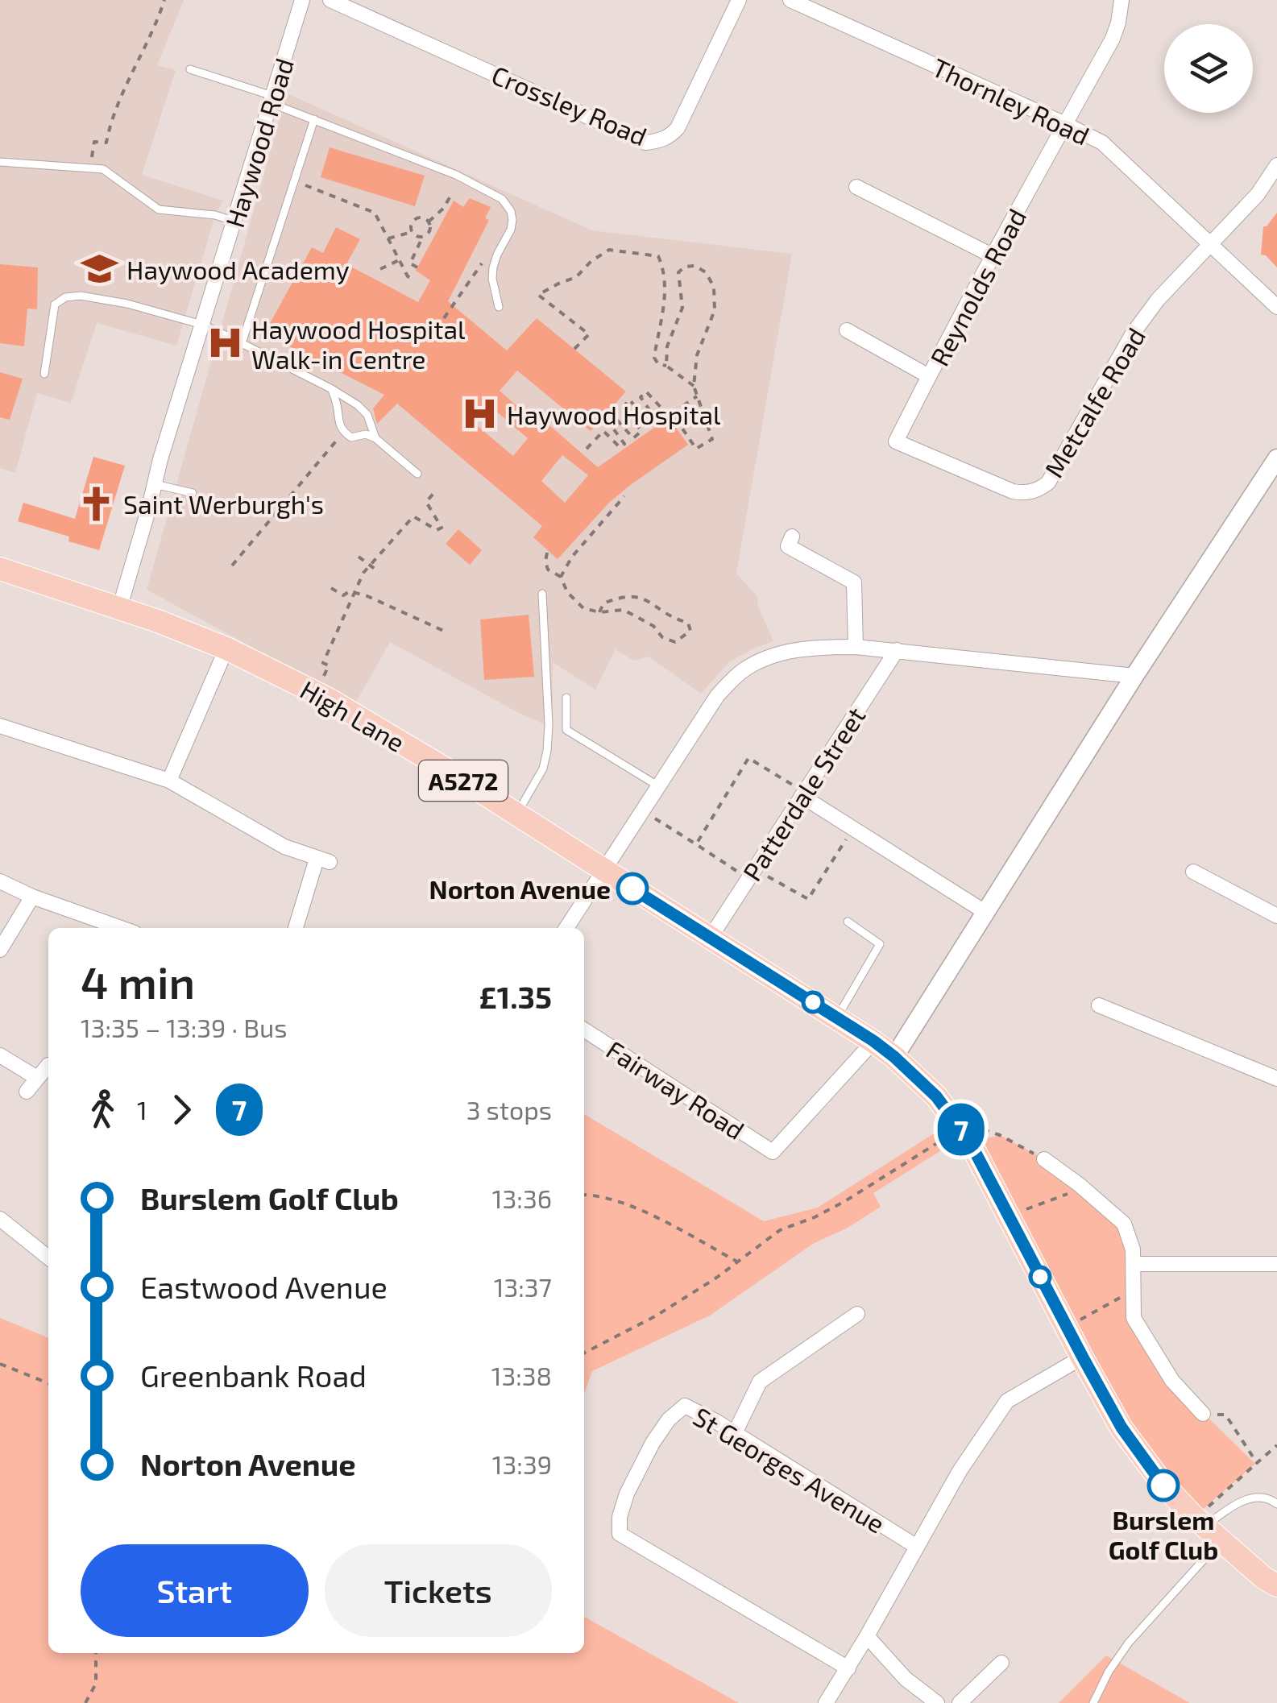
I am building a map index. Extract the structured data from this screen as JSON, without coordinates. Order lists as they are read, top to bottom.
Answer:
{
  "streets": {
    "main road": ["High Lane", "A5272"],
    "street": [
      "Thornley Road",
      "Crossley Road",
      "Haywood Road",
      "Reynolds Road",
      "Metcalfe Road",
      "Patterdale Street",
      "Fairway Road",
      "St Georges Avenue"
    ]
  },
  "crossings": [
    ["Thornley Road", "Reynolds Road"],
    ["Thornley Road", "Metcalfe Road"],
    ["Haywood Road", "High Lane"],
    ["Reynolds Road", "Metcalfe Road"],
    ["High Lane", "Patterdale Street"],
    ["High Lane", "Fairway Road"]
  ],
  "places": {
    "school or university": ["Haywood Academy"],
    "hospital": ["Haywood Hospital Walk-in Centre", "Haywood Hospital"],
    "church": ["Saint Werburgh's"],
    "other": ["Norton Avenue", "Burslem Golf Club"]
  },
  "lines": ["bus line 7"],
  "page": {
    "on_map": "7",
    "heading": ["4 min", "13:35 – 13:39 · Bus", "£1.35"],
    "legs": ["1", "7", "3 stops"],
    "list": [
      {
        "name": "Burslem Golf Club",
        "value": "13:36"
      },
      {
        "name": "Eastwood Avenue",
        "value": "13:37"
      },
      {
        "name": "Greenbank Road",
        "value": "13:38"
      },
      {
        "name": "Norton Avenue",
        "value": "13:39"
      }
    ],
    "buttons": ["Start", "Tickets"]
  }
}
